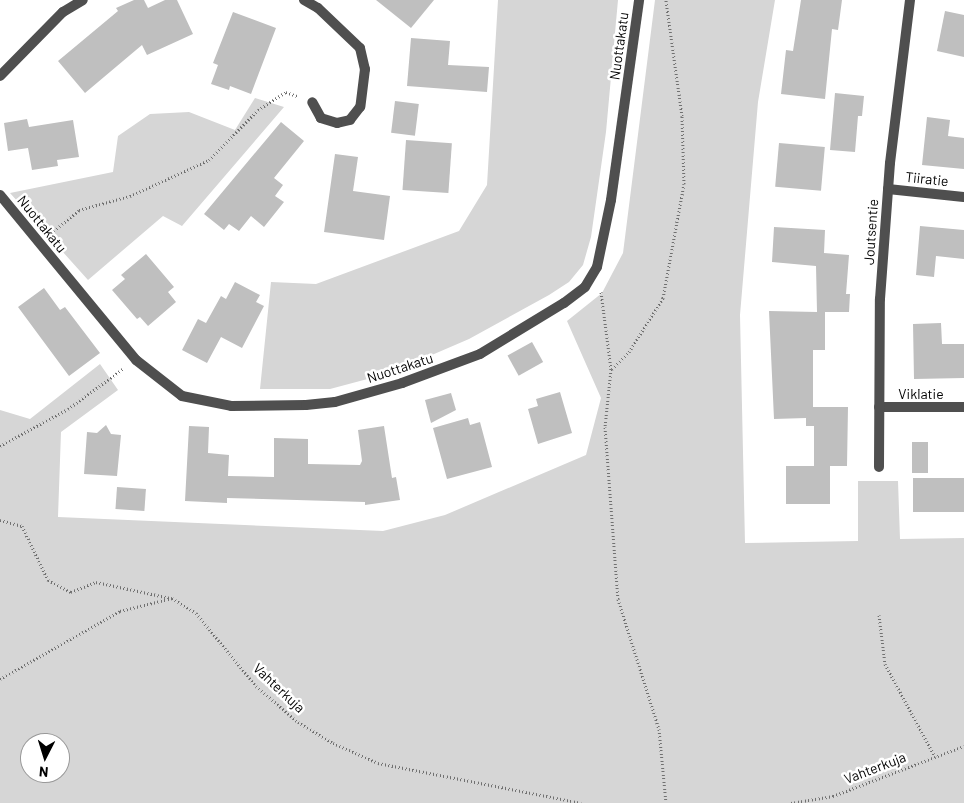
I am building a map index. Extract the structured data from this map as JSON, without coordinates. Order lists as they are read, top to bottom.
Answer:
{
  "streets": {
    "street": [
      "Nuottakatu",
      "Tiiratie",
      "Joutsentie",
      "Viklatie"
    ],
    "path": ["Vahterkuja"]
  },
  "crossings": [
    ["Tiiratie", "Joutsentie"],
    ["Joutsentie", "Viklatie"]
  ],
  "north": "bottom"
}
